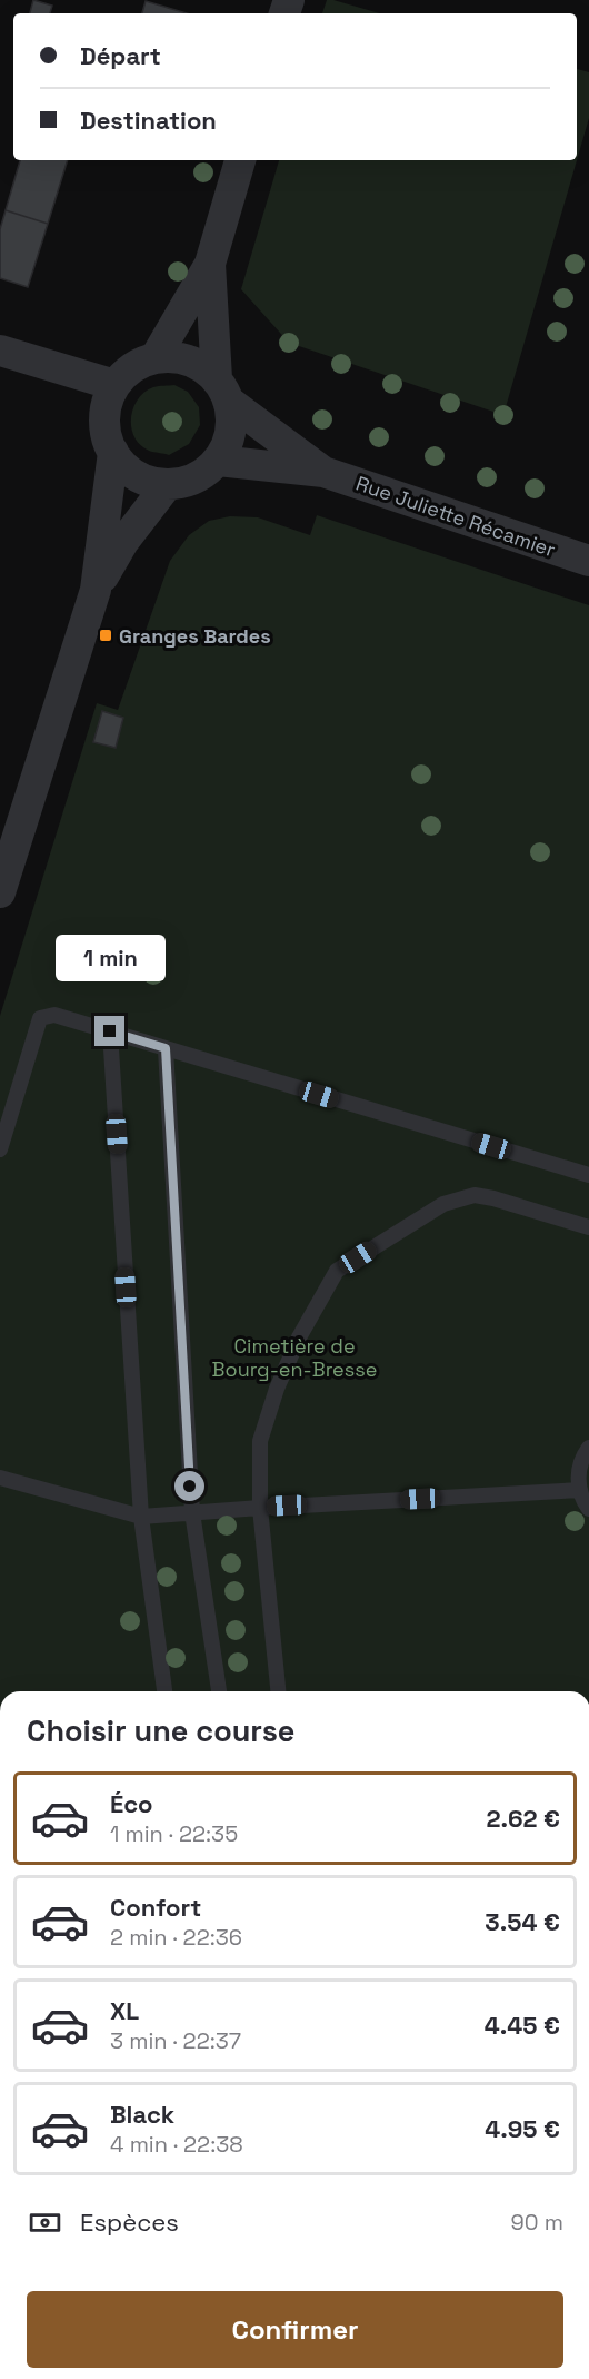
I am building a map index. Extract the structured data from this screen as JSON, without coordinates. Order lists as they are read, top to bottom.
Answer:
{
  "streets": {
    "street": ["Rue Juliette Récamier"]
  },
  "parks": ["Cimetière de Bourg-en-Bresse"],
  "places": {
    "transit": ["Granges Bardes"]
  },
  "page": {
    "banner": ["Départ", "Destination"],
    "bubble": "1 min",
    "heading": "Choisir une course",
    "list": [
      {
        "name": "Éco",
        "note": "1 min · 22:35",
        "value": "2.62 €"
      },
      {
        "name": "Confort",
        "note": "2 min · 22:36",
        "value": "3.54 €"
      },
      {
        "name": "XL",
        "note": "3 min · 22:37",
        "value": "4.45 €"
      },
      {
        "name": "Black",
        "note": "4 min · 22:38",
        "value": "4.95 €"
      }
    ],
    "pay": ["Espèces", "90 m"],
    "buttons": "Confirmer"
  }
}
